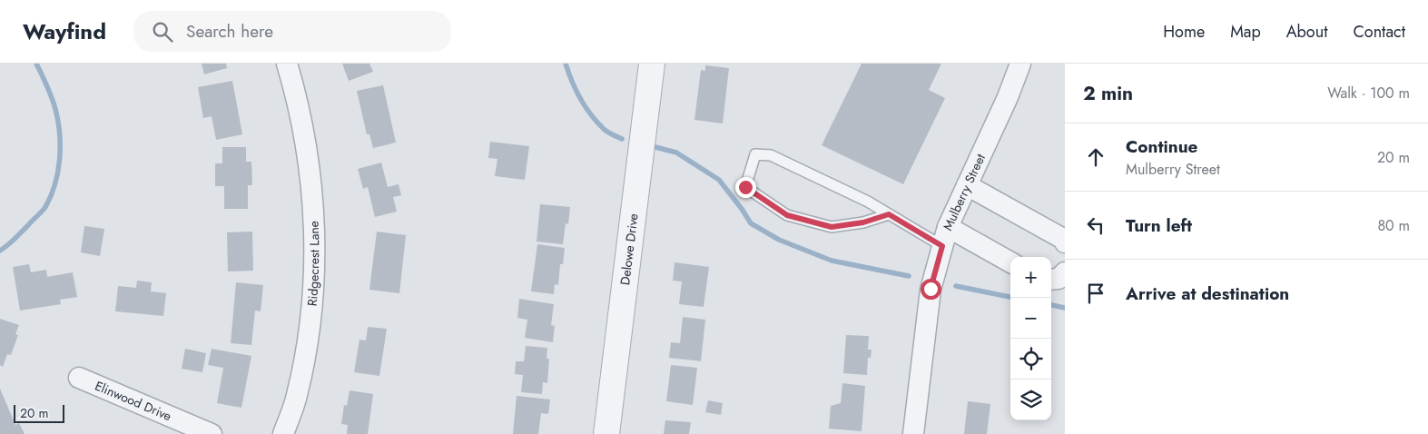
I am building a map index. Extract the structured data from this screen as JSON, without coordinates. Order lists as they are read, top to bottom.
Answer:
{
  "streets": {
    "street": [
      "Mulberry Street",
      "Delowe Drive",
      "Ridgecrest Lane",
      "Elinwood Drive"
    ]
  },
  "scale_bar": "20 m",
  "page": {
    "header": "Wayfind",
    "search": "Search here",
    "nav": [
      "Home",
      "Map",
      "About",
      "Contact"
    ],
    "heading": ["2 min", "Walk · 100 m"],
    "list": [
      ["Continue", "Mulberry Street", "20 m"],
      ["Turn left", "80 m"],
      "Arrive at destination"
    ],
    "map_buttons": ["+", "−"],
    "scale": "20 m"
  }
}
